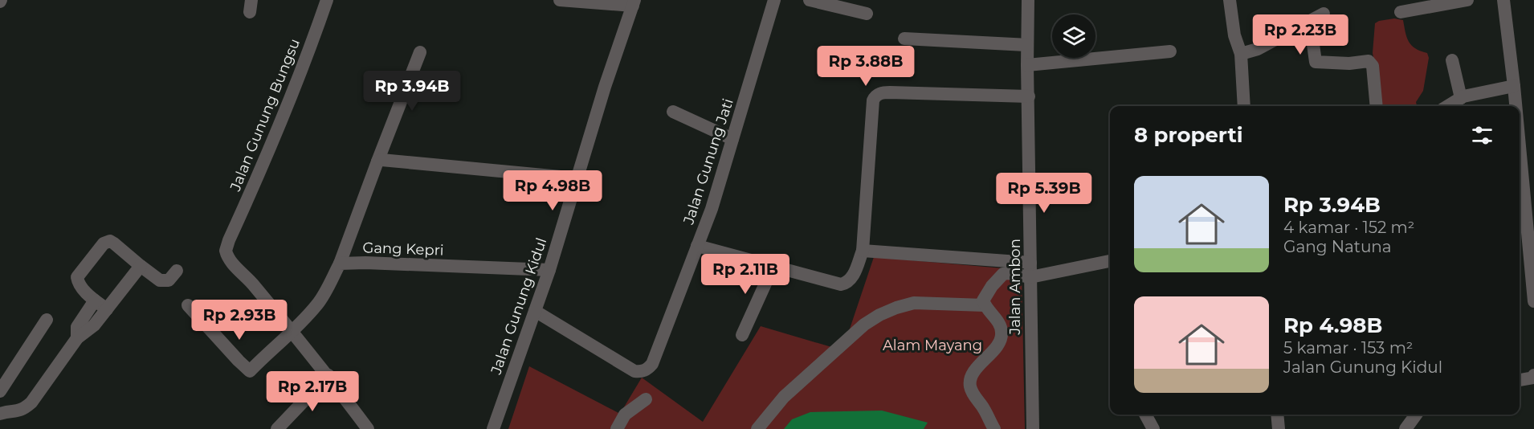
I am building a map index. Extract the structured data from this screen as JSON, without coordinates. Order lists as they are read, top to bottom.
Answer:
{
  "streets": {
    "street": [
      "Jalan Gunung Bungsu",
      "Jalan Gunung Jati",
      "Gang Kepri",
      "Jalan Ambon",
      "Jalan Gunung Kidul"
    ]
  },
  "crossings": [
    ["Jalan Gunung Jati", "Jalan Gunung Kidul"],
    ["Gang Kepri", "Jalan Gunung Kidul"]
  ],
  "parks": ["Alam Mayang"],
  "page": {
    "price": [
      "Rp 2.23B",
      "Rp 3.88B",
      "Rp 3.94B",
      "Rp 4.98B",
      "Rp 5.39B",
      "Rp 2.11B",
      "Rp 2.93B",
      "Rp 2.17B"
    ],
    "heading": "8 properti",
    "list": [
      {
        "name": "Rp 3.94B",
        "note": "4 kamar · 152 m² · Gang Natuna"
      },
      {
        "name": "Rp 4.98B",
        "note": "5 kamar · 153 m² · Jalan Gunung Kidul"
      }
    ]
  }
}
